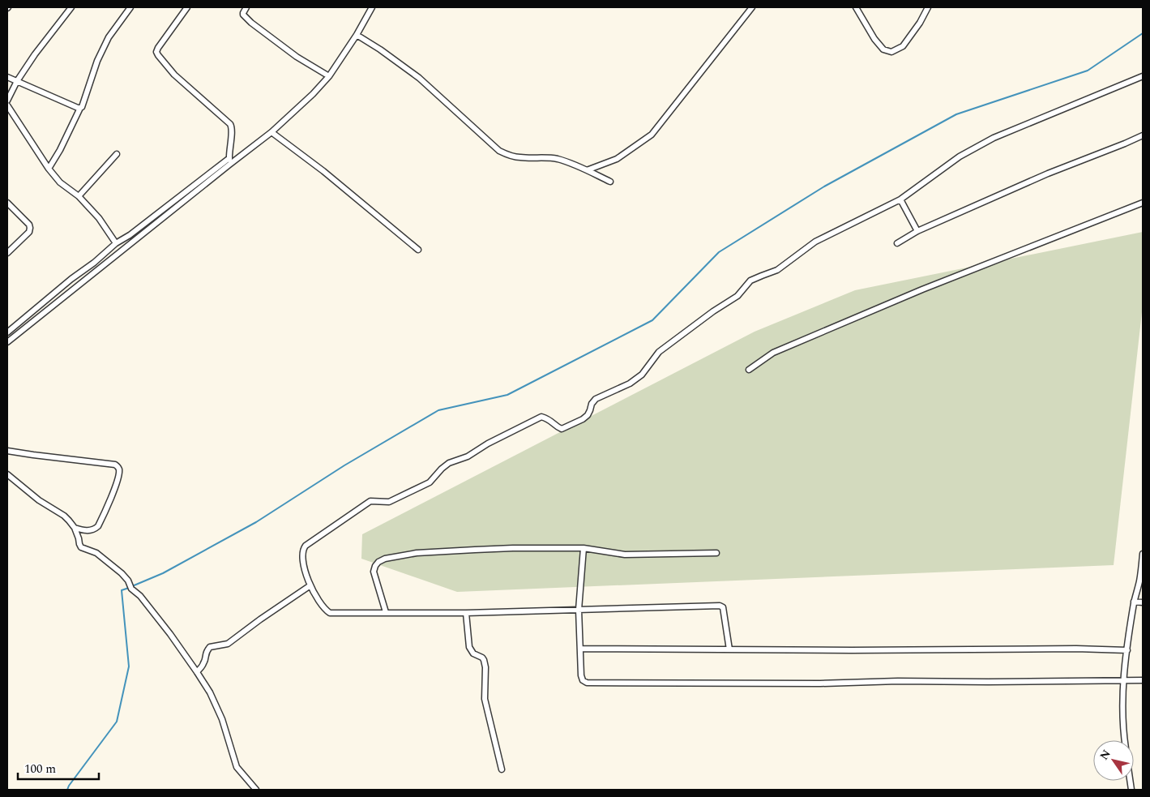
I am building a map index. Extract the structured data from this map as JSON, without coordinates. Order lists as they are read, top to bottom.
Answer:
{
  "scale_bar": "100 m",
  "north": "top left"
}
